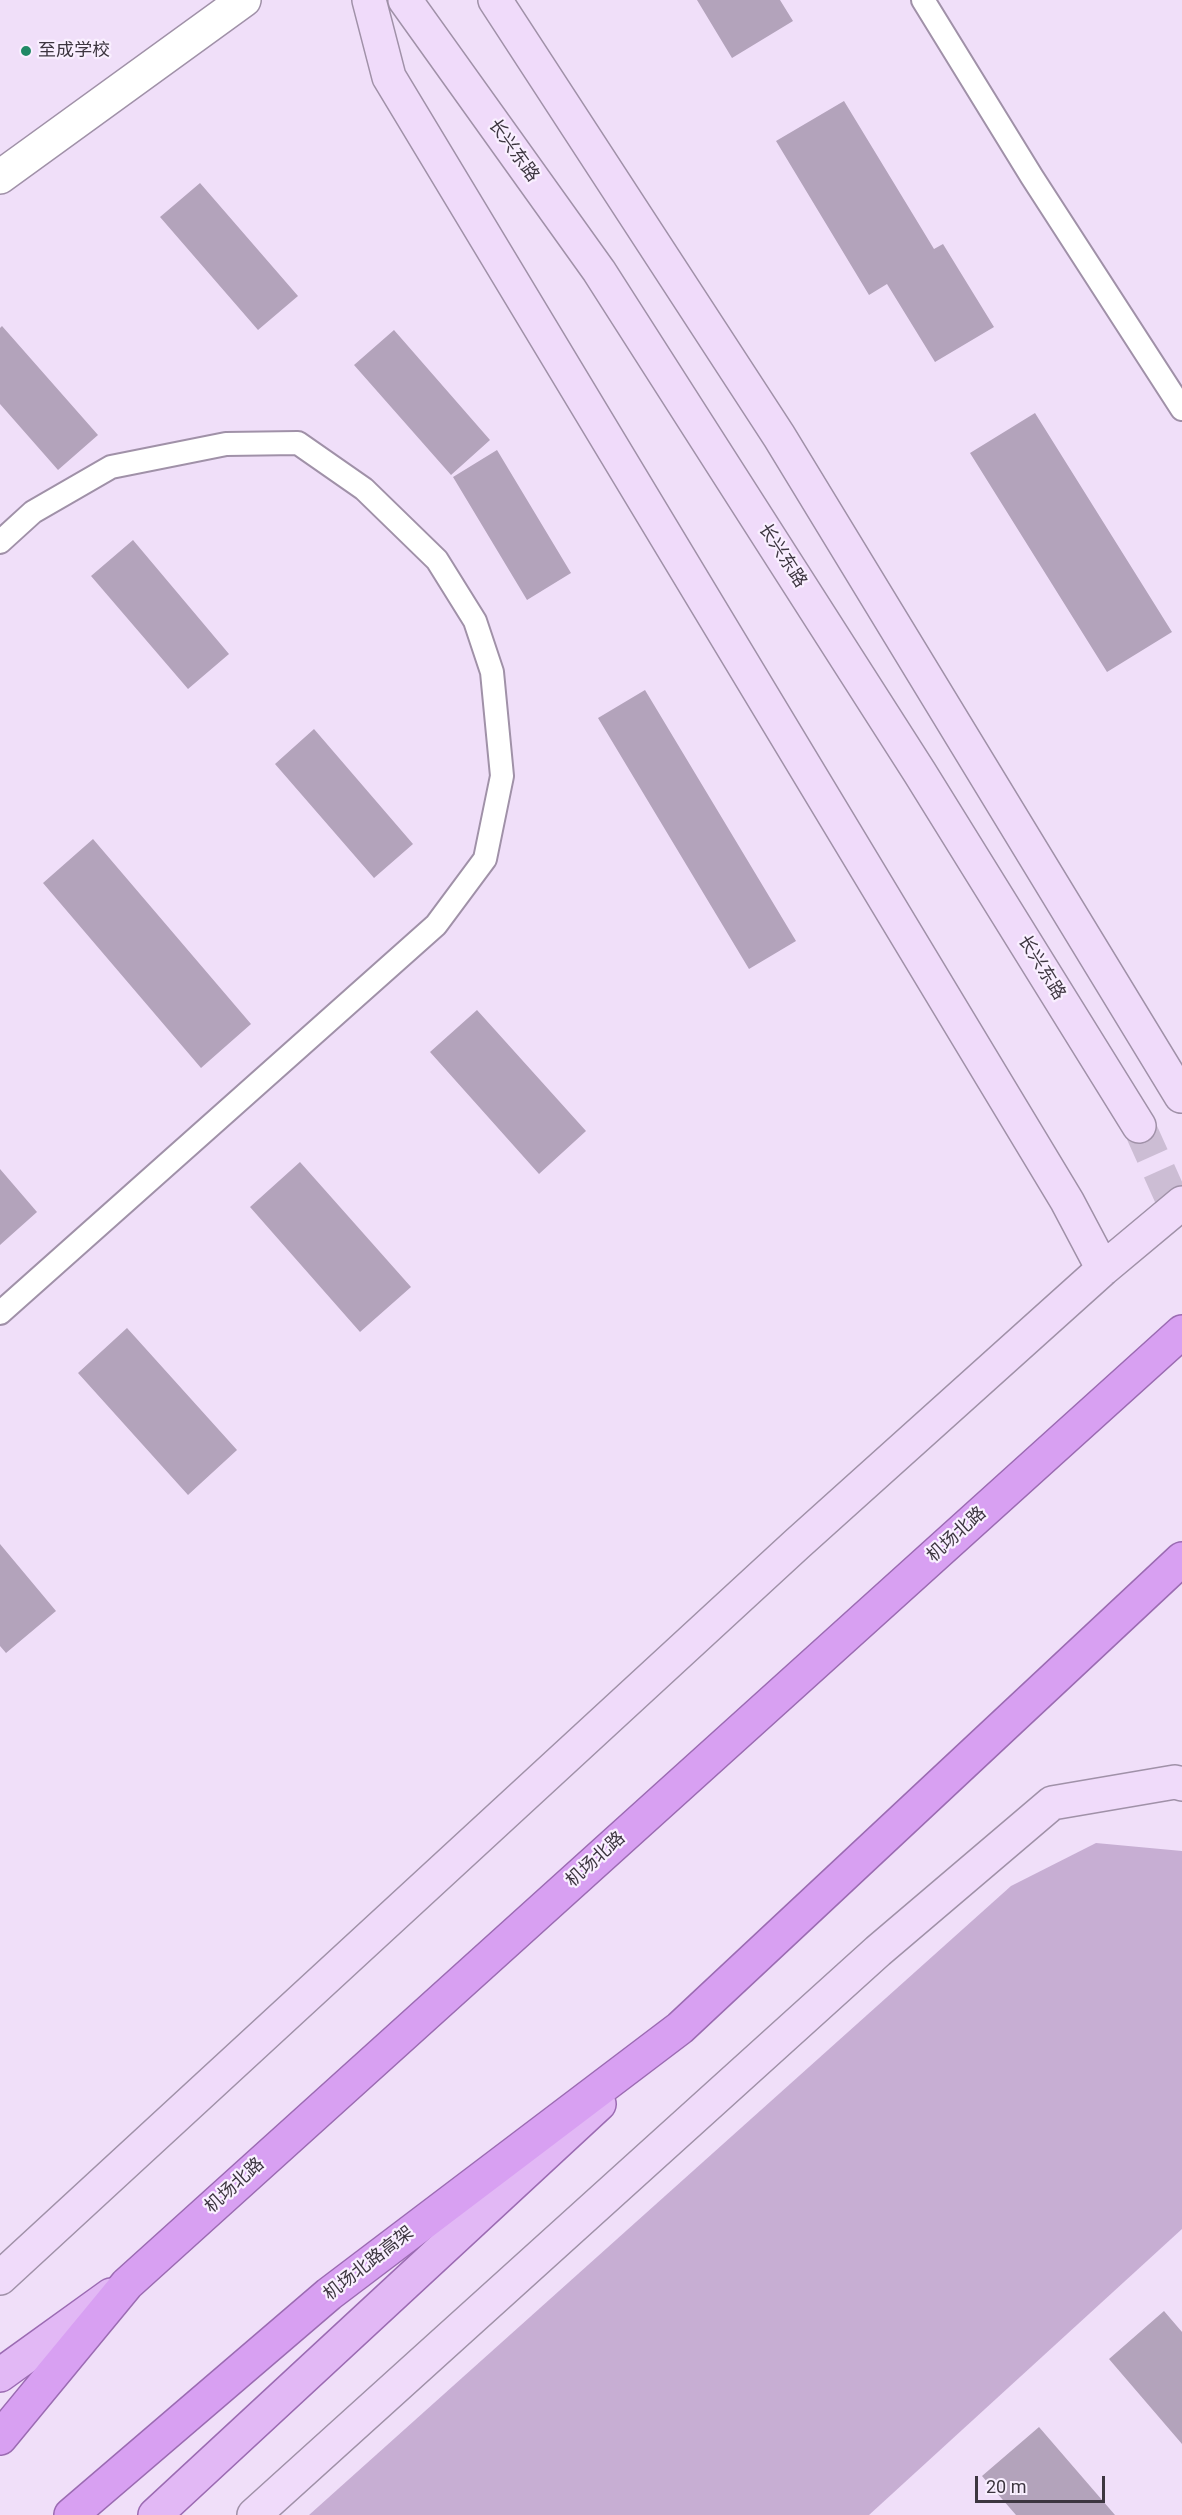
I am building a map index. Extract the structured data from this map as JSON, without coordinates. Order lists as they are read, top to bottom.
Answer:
{
  "streets": {
    "highway": ["机场北路", "机场北路高架"],
    "main road": ["长兴东路"]
  },
  "places": ["至成学校"],
  "scale_bar": "20 m"
}
